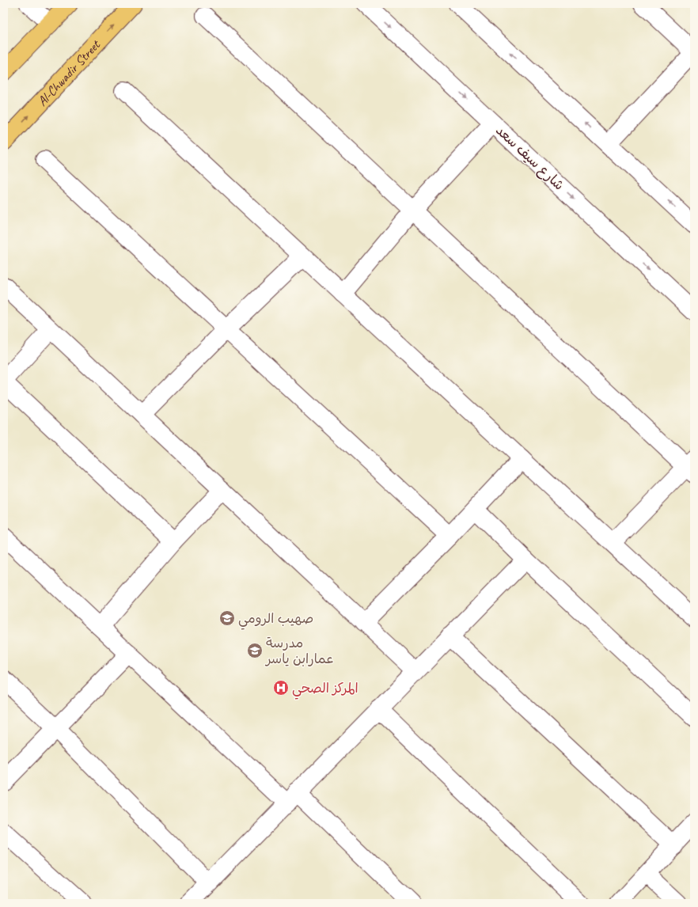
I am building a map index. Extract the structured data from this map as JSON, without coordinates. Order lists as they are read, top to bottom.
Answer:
{
  "streets": {
    "main road": ["Al-Chwadir Street"],
    "street": ["شارع سيف سعد"]
  },
  "places": {
    "school or university": ["صهيب الرومي", "مدرسة عمارابن ياسر"],
    "hospital": ["المركز الصحي"]
  }
}
